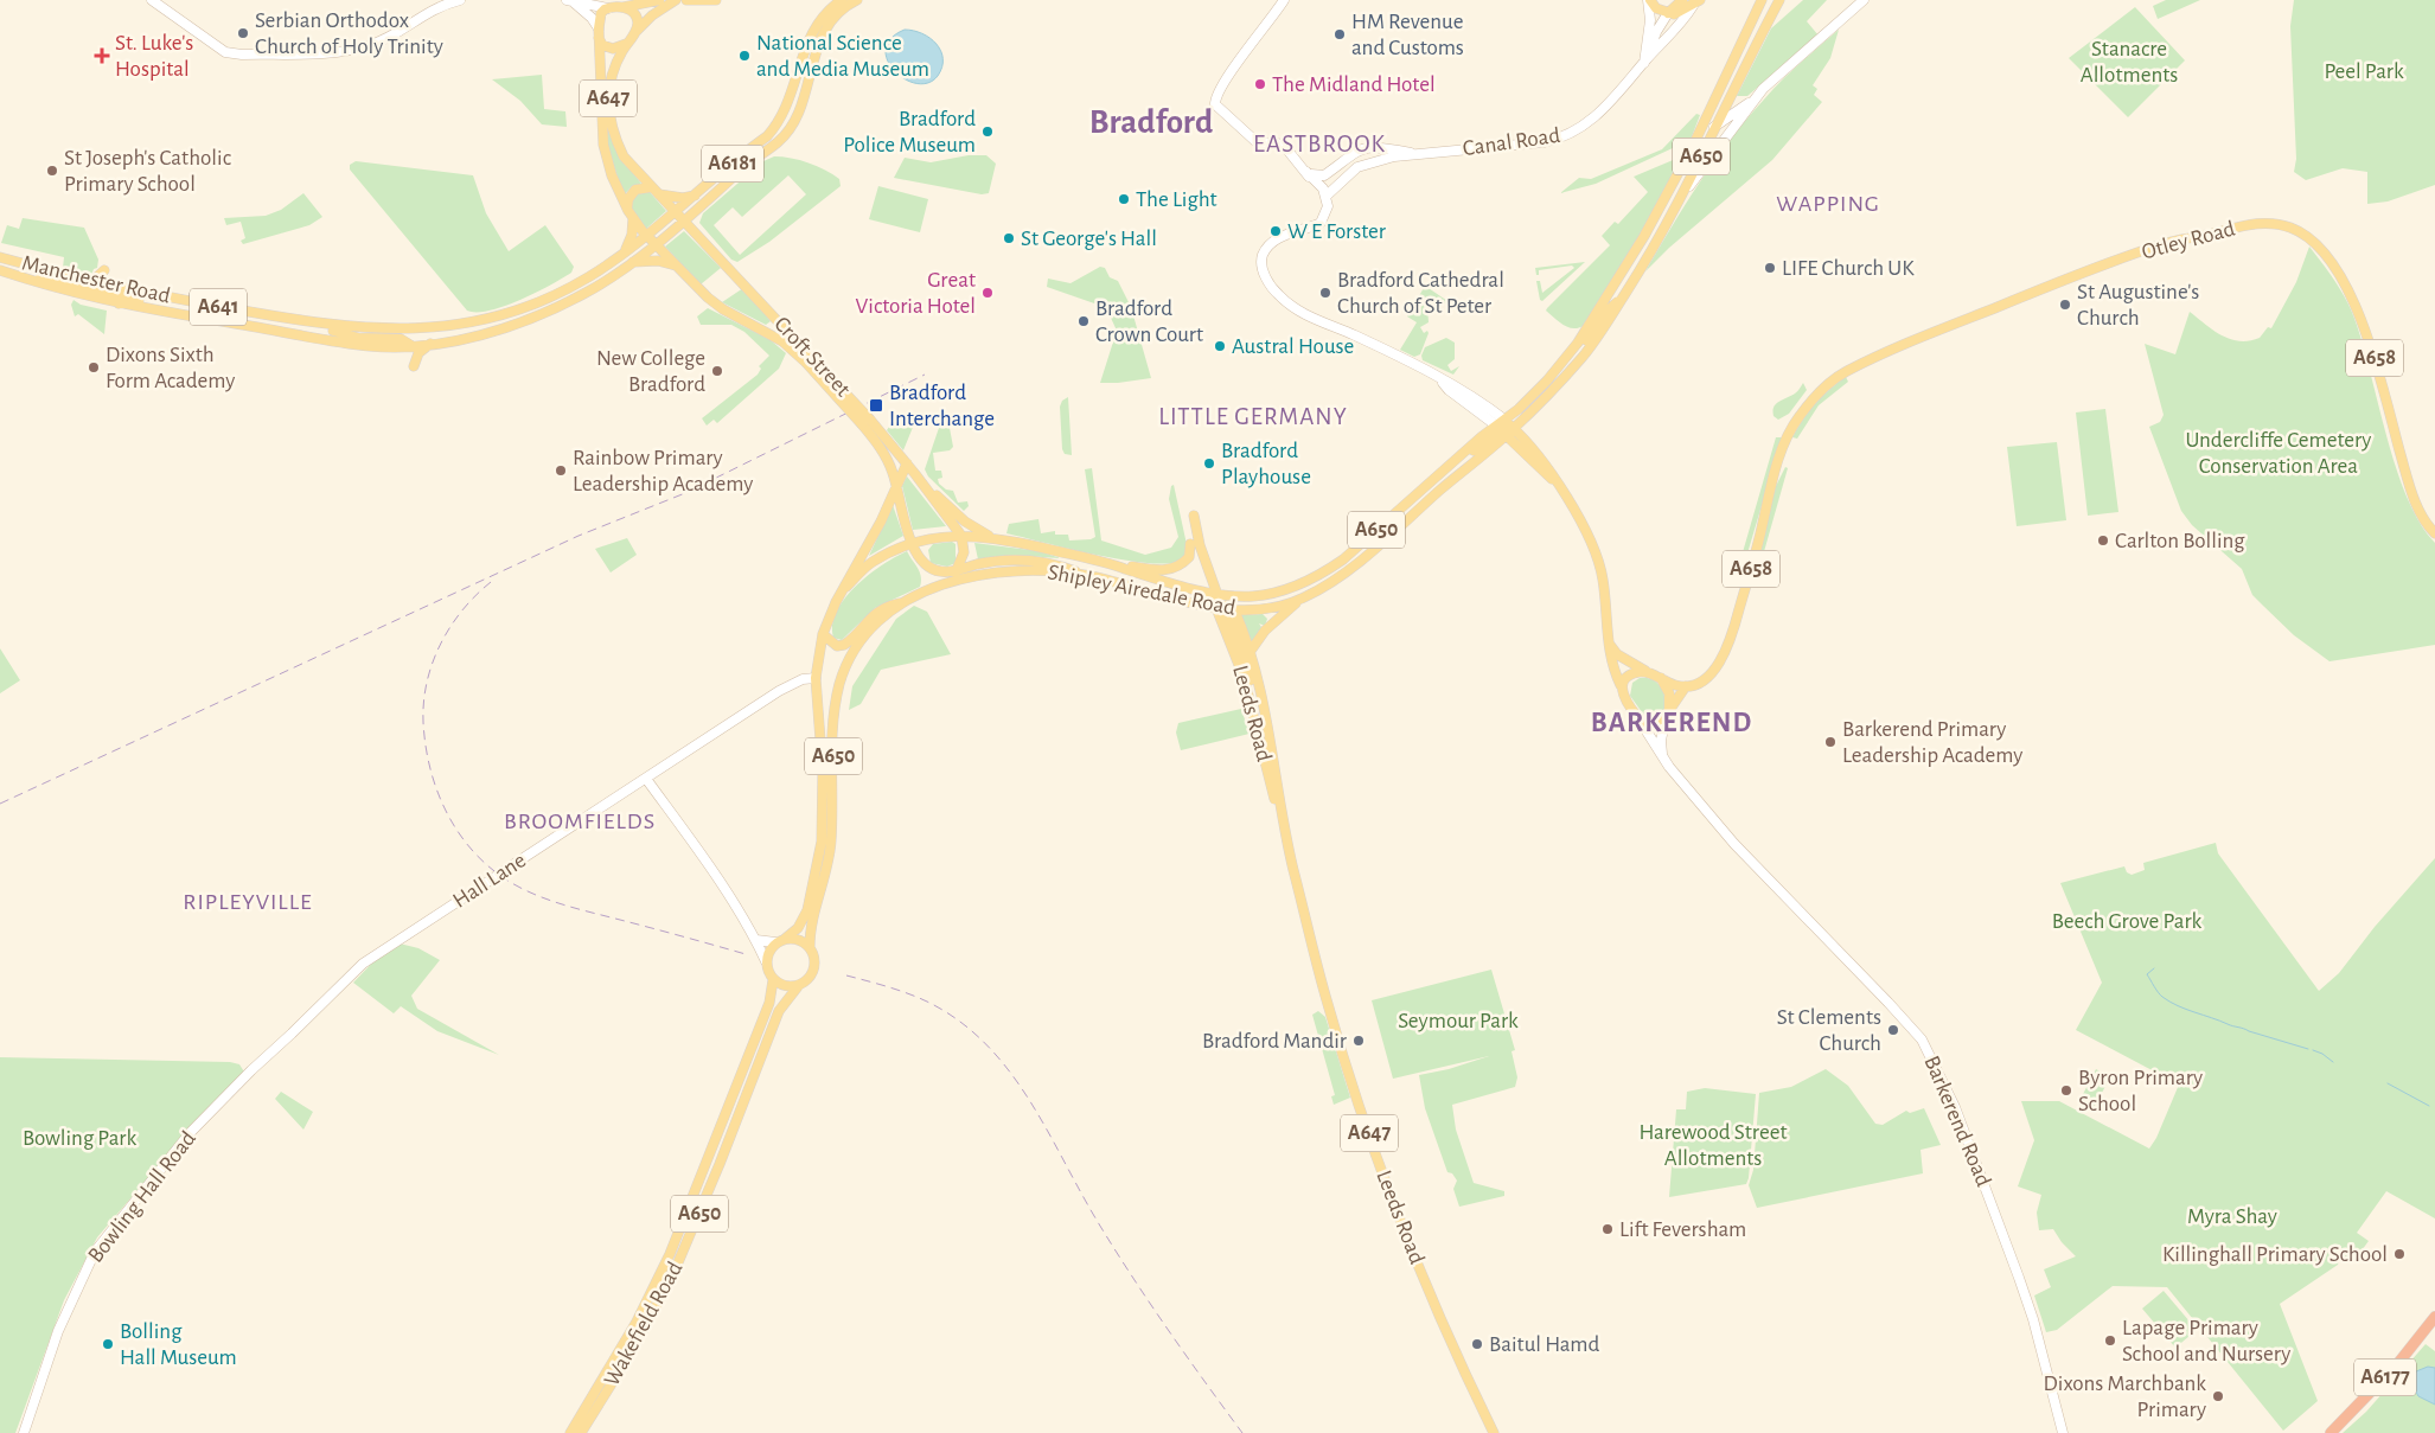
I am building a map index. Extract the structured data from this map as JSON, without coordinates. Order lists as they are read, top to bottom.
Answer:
{
  "streets": {
    "highway": ["A6177"],
    "main road": [
      "A647",
      "A650",
      "A6181",
      "Otley Road",
      "Manchester Road",
      "A641",
      "Croft Street",
      "A658",
      "Shipley Airedale Road",
      "Leeds Road",
      "Wakefield Road"
    ],
    "street": [
      "Canal Road",
      "Hall Lane",
      "Barkerend Road",
      "Bowling Hall Road"
    ]
  },
  "crossings": [
    ["A647", "Manchester Road"],
    ["A647", "Croft Street"],
    ["A650", "Croft Street"],
    ["A650", "Shipley Airedale Road"],
    ["A650", "Hall Lane"],
    ["A650", "Wakefield Road"],
    ["A6181", "Manchester Road"],
    ["Otley Road", "A658"],
    ["Manchester Road", "Croft Street"],
    ["Croft Street", "Shipley Airedale Road"],
    ["A658", "Barkerend Road"],
    ["Shipley Airedale Road", "Leeds Road"],
    ["Hall Lane", "Bowling Hall Road"]
  ],
  "districts": [
    "Bradford",
    "EASTBROOK",
    "WAPPING",
    "LITTLE GERMANY",
    "BARKEREND",
    "BROOMFIELDS",
    "RIPLEYVILLE"
  ],
  "parks": [
    "Stanacre Allotments",
    "Peel Park",
    "Undercliffe Cemetery Conservation Area",
    "Beech Grove Park",
    "Seymour Park",
    "Harewood Street Allotments",
    "Bowling Park",
    "Myra Shay"
  ],
  "places": {
    "other": [
      "Serbian Orthodox Church of Holy Trinity",
      "HM Revenue and Customs",
      "National Science and Media Museum",
      "The Midland Hotel",
      "Bradford Police Museum",
      "St Joseph's Catholic Primary School",
      "The Light",
      "W E Forster",
      "St George's Hall",
      "LIFE Church UK",
      "Great Victoria Hotel",
      "Bradford Cathedral Church of St Peter",
      "St Augustine's Church",
      "Bradford Crown Court",
      "Austral House",
      "Dixons Sixth Form Academy",
      "New College Bradford",
      "Bradford Playhouse",
      "Rainbow Primary Leadership Academy",
      "Carlton Bolling",
      "Barkerend Primary Leadership Academy",
      "St Clements Church",
      "Bradford Mandir",
      "Byron Primary School",
      "Lift Feversham",
      "Killinghall Primary School",
      "Lapage Primary School and Nursery",
      "Bolling Hall Museum",
      "Baitul Hamd",
      "Dixons Marchbank Primary"
    ],
    "health": ["St. Luke's Hospital"],
    "transit": ["Bradford Interchange"]
  }
}
